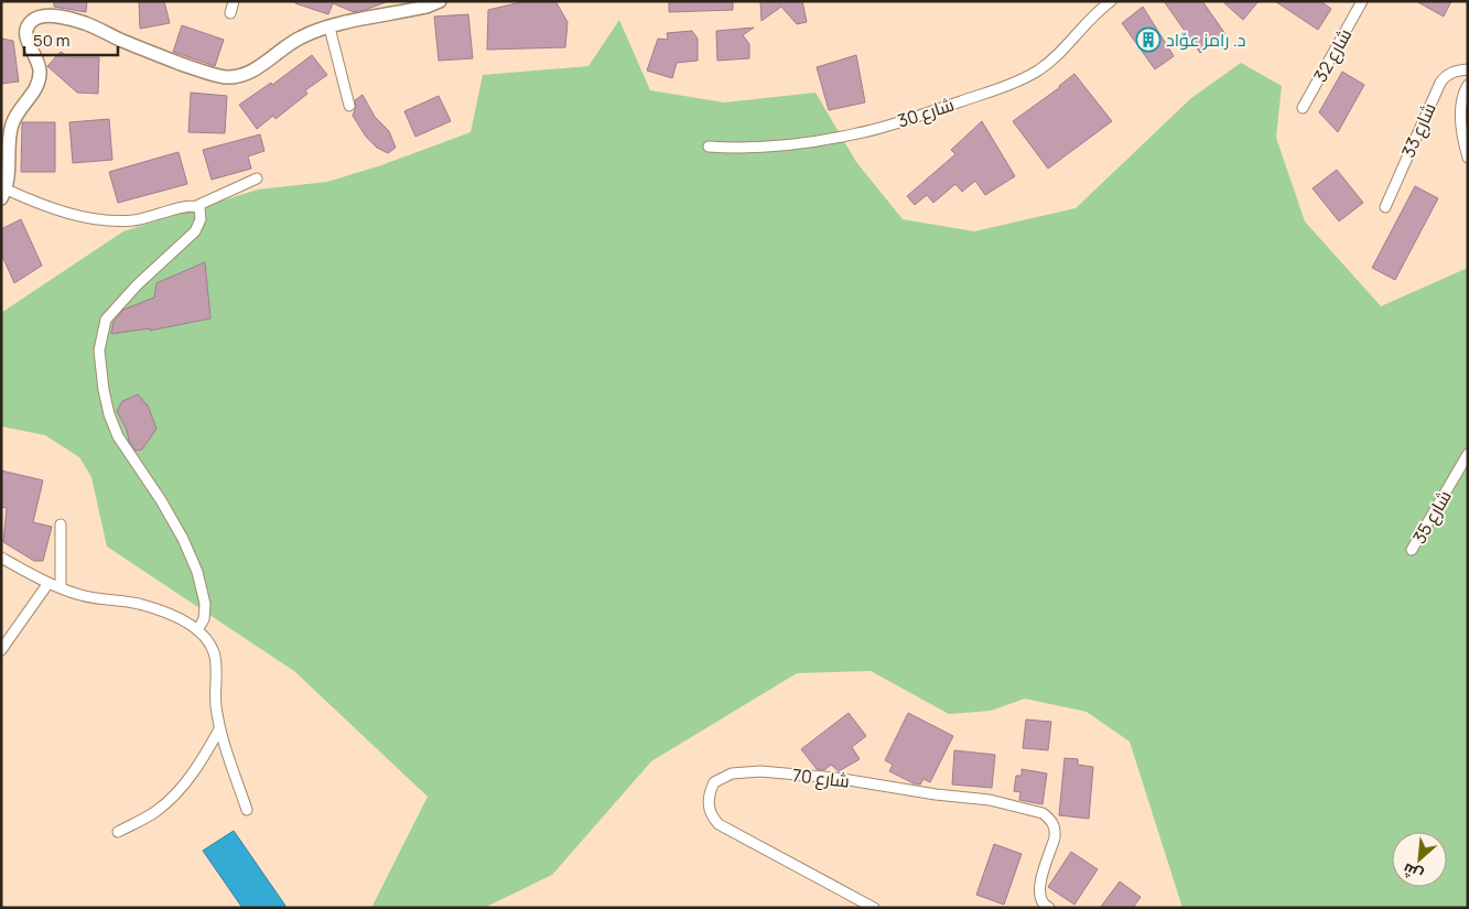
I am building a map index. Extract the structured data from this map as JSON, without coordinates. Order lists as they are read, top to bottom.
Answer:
{
  "streets": {
    "street": [
      "شارع 32",
      "شارع 30",
      "شارع 33",
      "شارع 35",
      "شارع 70"
    ]
  },
  "places": {
    "building": ["د. رامز عوّاد"]
  },
  "scale_bar": "50 m",
  "north": "bottom left"
}
